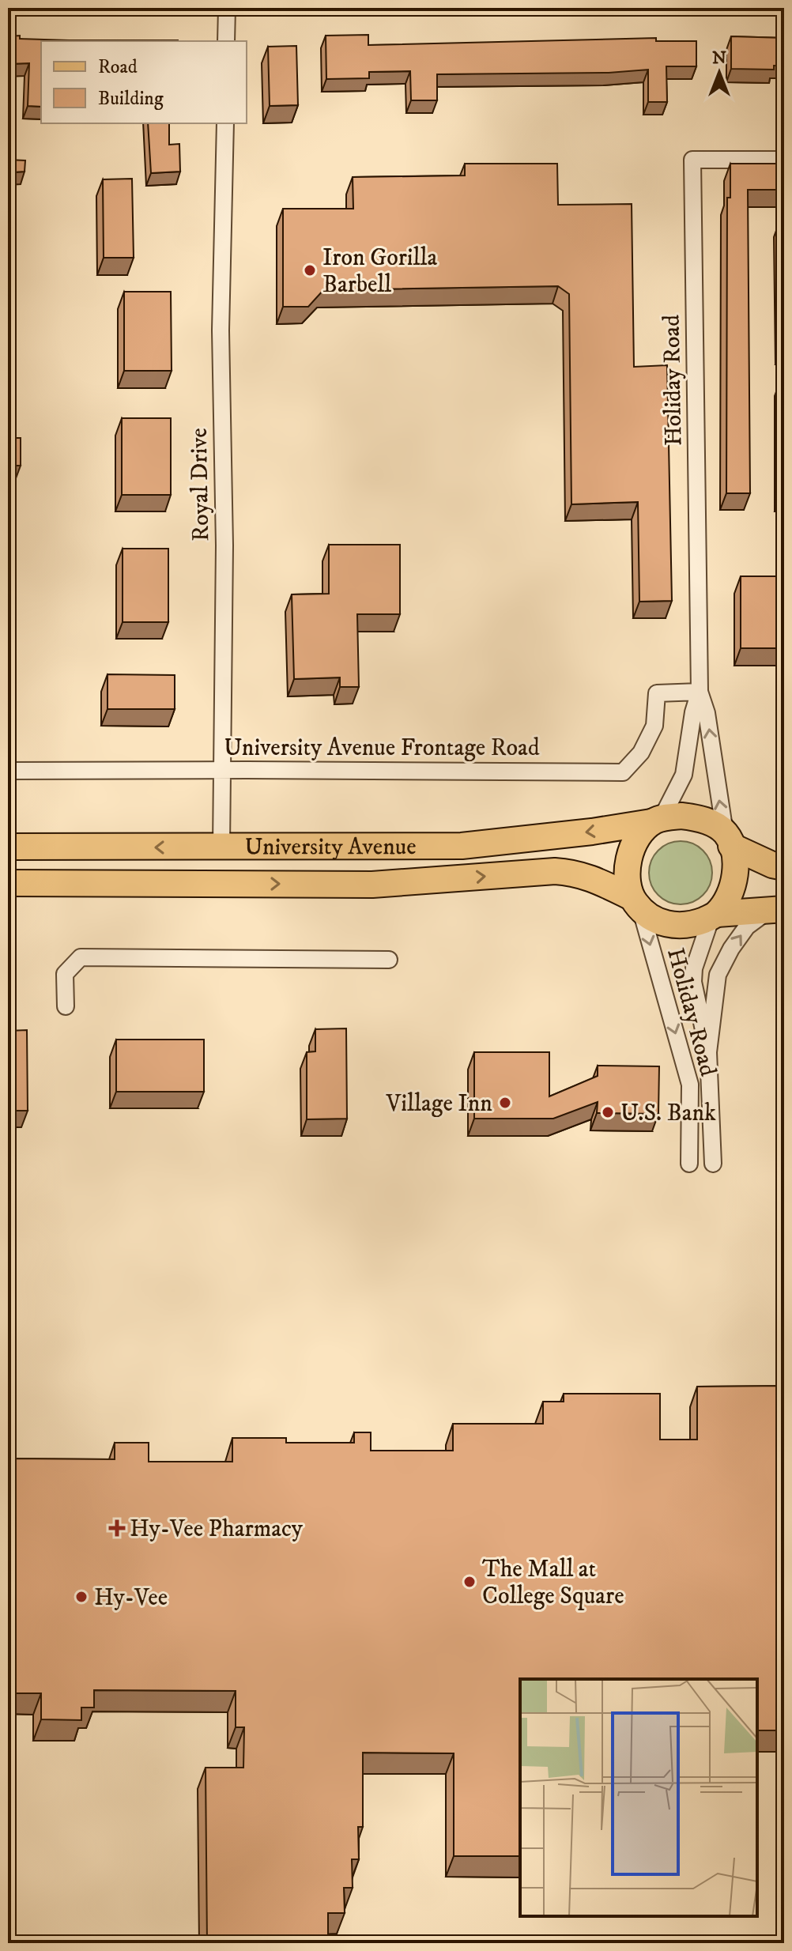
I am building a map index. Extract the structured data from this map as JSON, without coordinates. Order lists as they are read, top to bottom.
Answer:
{
  "streets": {
    "main road": ["University Avenue"],
    "street": ["Holiday Road", "Royal Drive", "University Avenue Frontage Road"]
  },
  "crossings": [
    ["Holiday Road", "University Avenue Frontage Road"],
    ["Holiday Road", "University Avenue"],
    ["Royal Drive", "University Avenue Frontage Road"],
    ["Royal Drive", "University Avenue"]
  ],
  "places": {
    "other": [
      "Iron Gorilla Barbell",
      "Village Inn",
      "U.S. Bank",
      "The Mall at College Square",
      "Hy-Vee"
    ],
    "health": ["Hy-Vee Pharmacy"]
  },
  "legend": ["Road", "Building"],
  "north": "top"
}
